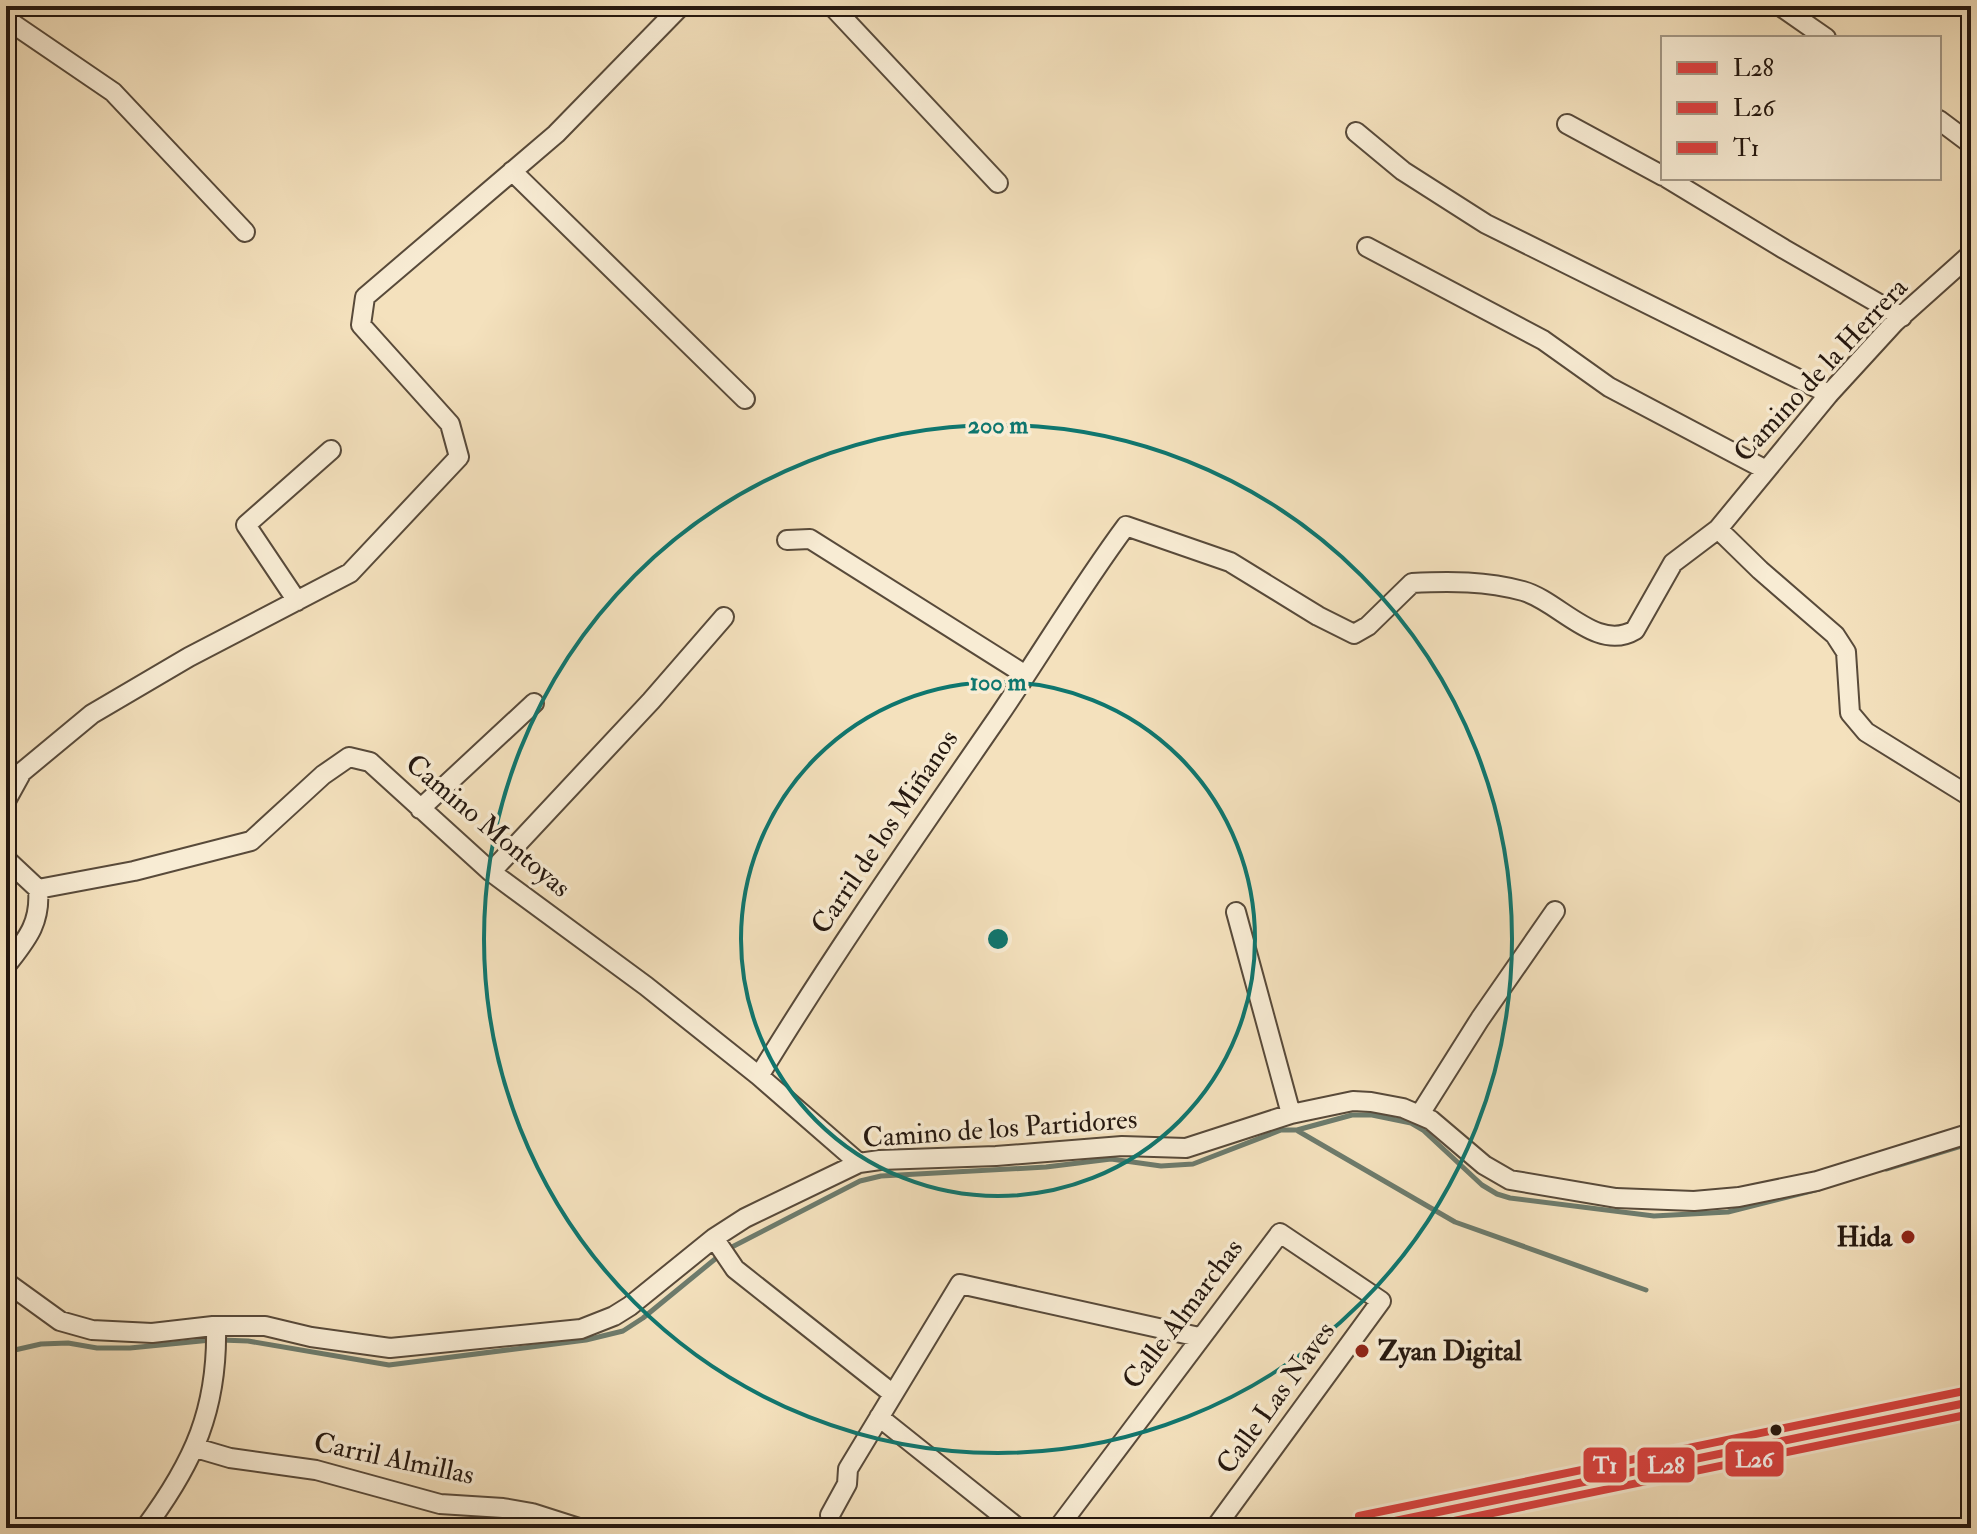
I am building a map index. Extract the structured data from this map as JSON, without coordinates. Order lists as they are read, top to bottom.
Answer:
{
  "streets": {
    "street": [
      "Camino de la Herrera",
      "Camino Montoyas",
      "Carril de los Miñanos",
      "Camino de los Partidores",
      "Calle Almarchas",
      "Calle Las Naves",
      "Carril Almillas"
    ]
  },
  "crossings": [
    ["Camino de la Herrera", "Carril de los Miñanos"],
    ["Camino Montoyas", "Carril de los Miñanos"],
    ["Camino Montoyas", "Camino de los Partidores"],
    ["Calle Almarchas", "Calle Las Naves"]
  ],
  "places": ["Hida", "Zyan Digital"],
  "lines": ["transit line T1", "transit line L28", "transit line L26"],
  "legend": ["L28", "L26", "T1"],
  "rings": ["200 m", "100 m"]
}
